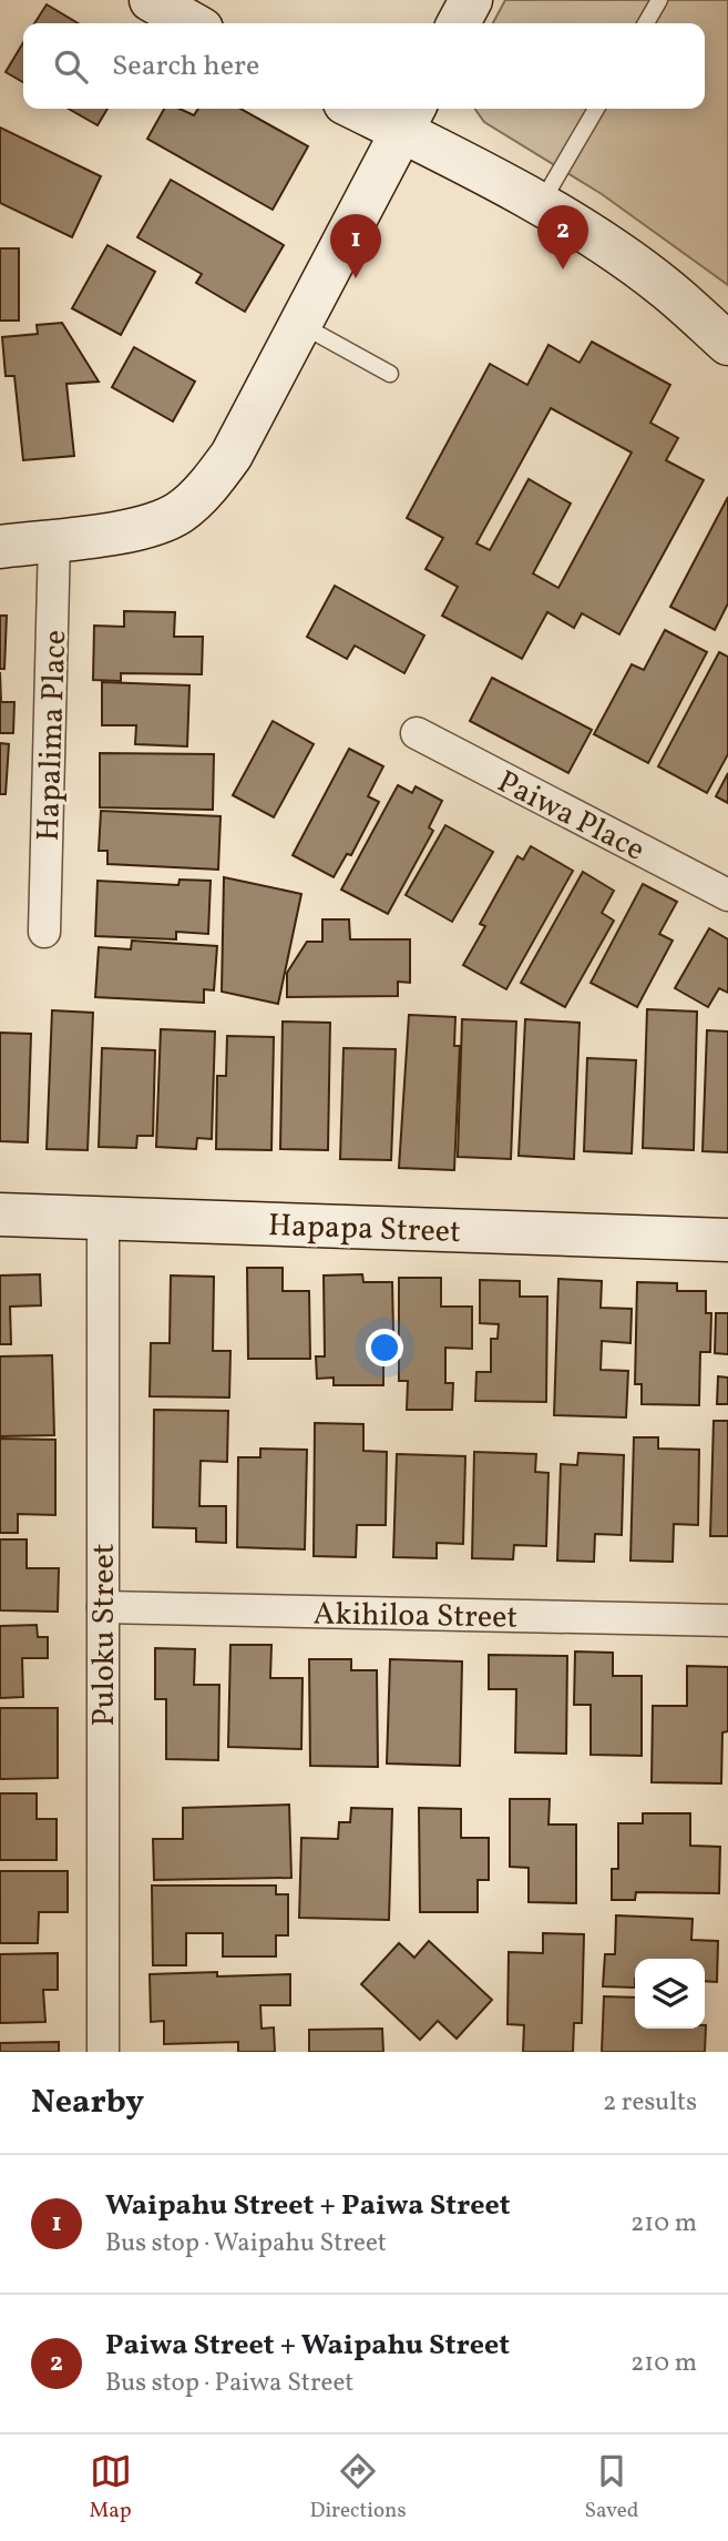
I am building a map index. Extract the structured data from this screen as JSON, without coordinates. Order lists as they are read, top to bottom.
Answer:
{
  "streets": {
    "street": [
      "Hapalima Place",
      "Paiwa Place",
      "Hapapa Street",
      "Akihiloa Street",
      "Puloku Street"
    ]
  },
  "crossings": [
    ["Hapapa Street", "Puloku Street"],
    ["Akihiloa Street", "Puloku Street"]
  ],
  "page": {
    "search": "Search here",
    "pins": ["2", "1"],
    "heading": ["Nearby", "2 results"],
    "list": [
      {
        "mark": "1",
        "name": "Waipahu Street + Paiwa Street",
        "note": "Bus stop · Waipahu Street",
        "value": "210 m"
      },
      {
        "mark": "2",
        "name": "Paiwa Street + Waipahu Street",
        "note": "Bus stop · Paiwa Street",
        "value": "210 m"
      }
    ],
    "nav": ["Map", "Directions", "Saved"]
  }
}
